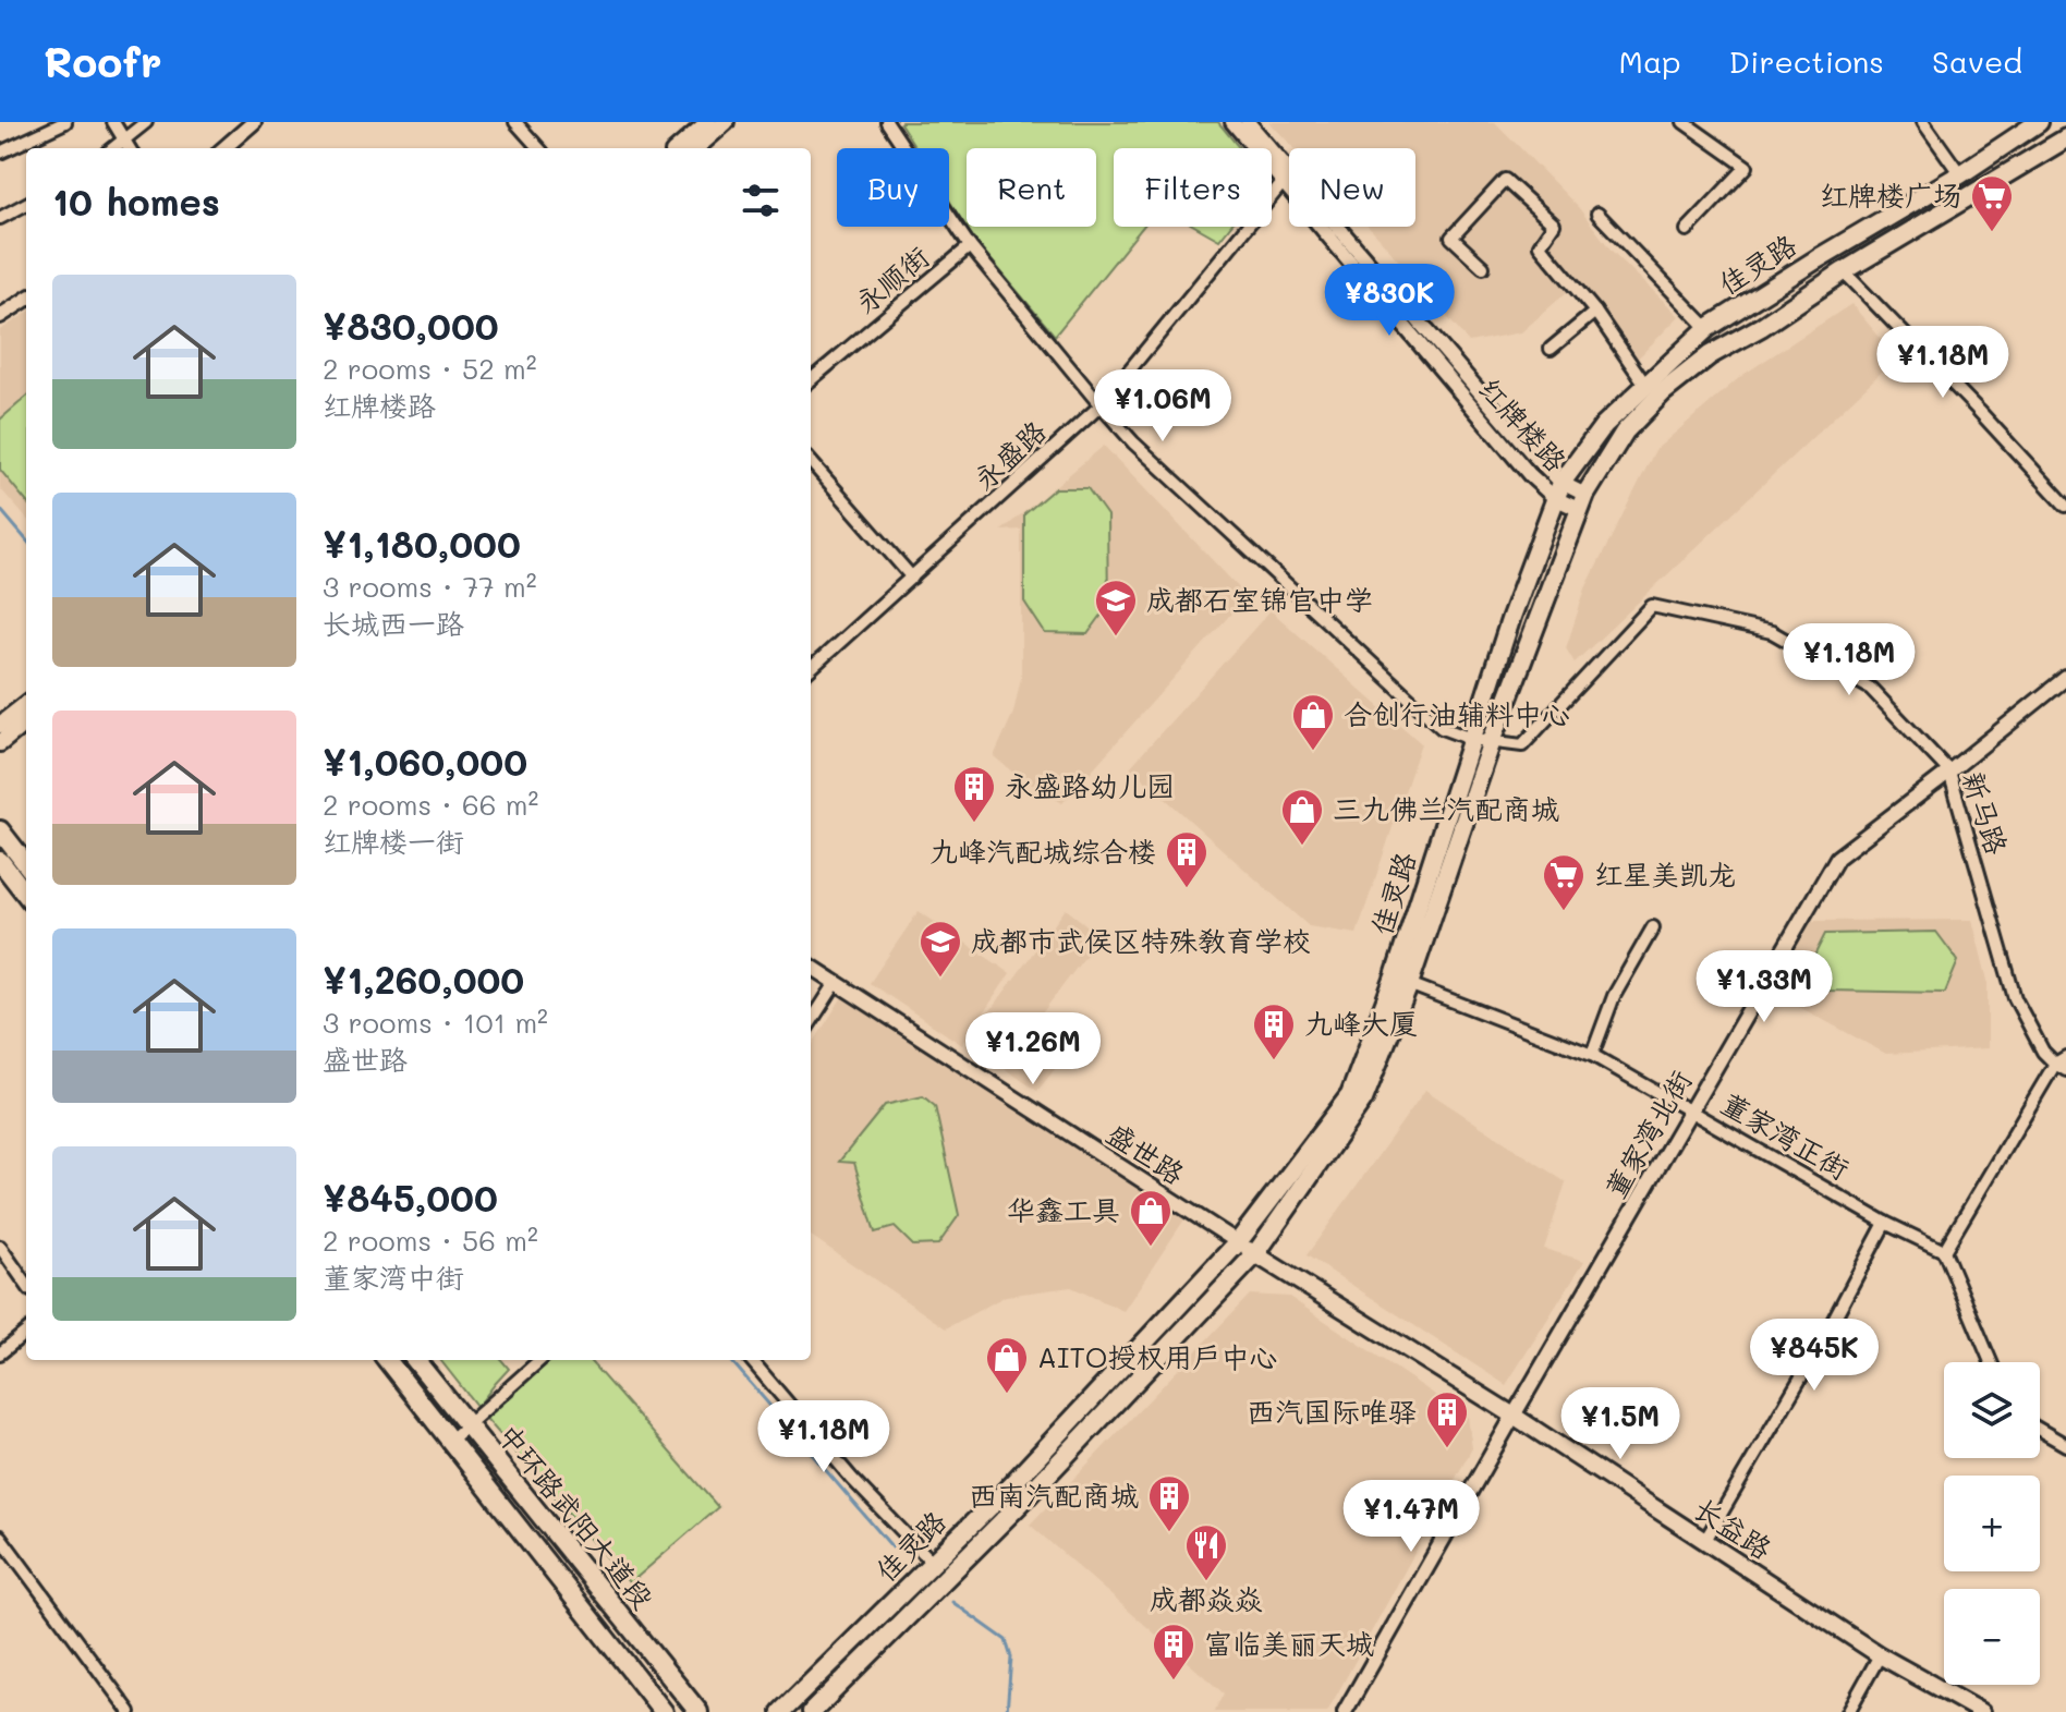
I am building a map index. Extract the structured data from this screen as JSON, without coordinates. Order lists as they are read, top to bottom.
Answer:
{
  "streets": {
    "main road": ["佳灵路", "中环路武阳大道段", "长益路"],
    "street": [
      "永顺街",
      "红牌楼路",
      "永盛路",
      "新马路",
      "董家湾北街",
      "董家湾正街",
      "盛世路"
    ]
  },
  "crossings": [
    ["佳灵路", "红牌楼路"],
    ["佳灵路", "新马路"],
    ["佳灵路", "董家湾正街"],
    ["佳灵路", "盛世路"],
    ["佳灵路", "长益路"],
    ["红牌楼路", "永盛路"],
    ["新马路", "董家湾北街"],
    ["董家湾北街", "董家湾正街"],
    ["董家湾北街", "长益路"],
    ["盛世路", "长益路"]
  ],
  "places": {
    "supermarket": ["红牌楼广场", "红星美凯龙"],
    "school or university": ["成都石室锦官中学", "成都市武侯区特殊教育学校"],
    "shop": [
      "合创行油辅料中心",
      "三九佛兰汽配商城",
      "华鑫工具",
      "AITO授权用户中心"
    ],
    "building": [
      "永盛路幼儿园",
      "九峰汽配城综合楼",
      "九峰大厦",
      "西汽国际唯驿",
      "西南汽配商城",
      "富临美丽天城"
    ],
    "restaurant": ["成都焱焱"]
  },
  "page": {
    "header": "Roofr",
    "nav": ["Map", "Directions", "Saved"],
    "chip": [
      "Buy",
      "Rent",
      "Filters",
      "New"
    ],
    "heading": "10 homes",
    "list": [
      {
        "name": "¥830,000",
        "note": "2 rooms · 52 m² · 红牌楼路"
      },
      {
        "name": "¥1,180,000",
        "note": "3 rooms · 77 m² · 长城西一路"
      },
      {
        "name": "¥1,060,000",
        "note": "2 rooms · 66 m² · 红牌楼一街"
      },
      {
        "name": "¥1,260,000",
        "note": "3 rooms · 101 m² · 盛世路"
      },
      {
        "name": "¥845,000",
        "note": "2 rooms · 56 m² · 董家湾中街"
      }
    ],
    "price": [
      "¥830K",
      "¥1.18M",
      "¥1.06M",
      "¥1.18M",
      "¥1.33M",
      "¥1.26M",
      "¥845K",
      "¥1.5M",
      "¥1.18M",
      "¥1.47M"
    ],
    "map_buttons": ["+", "−"]
  }
}
